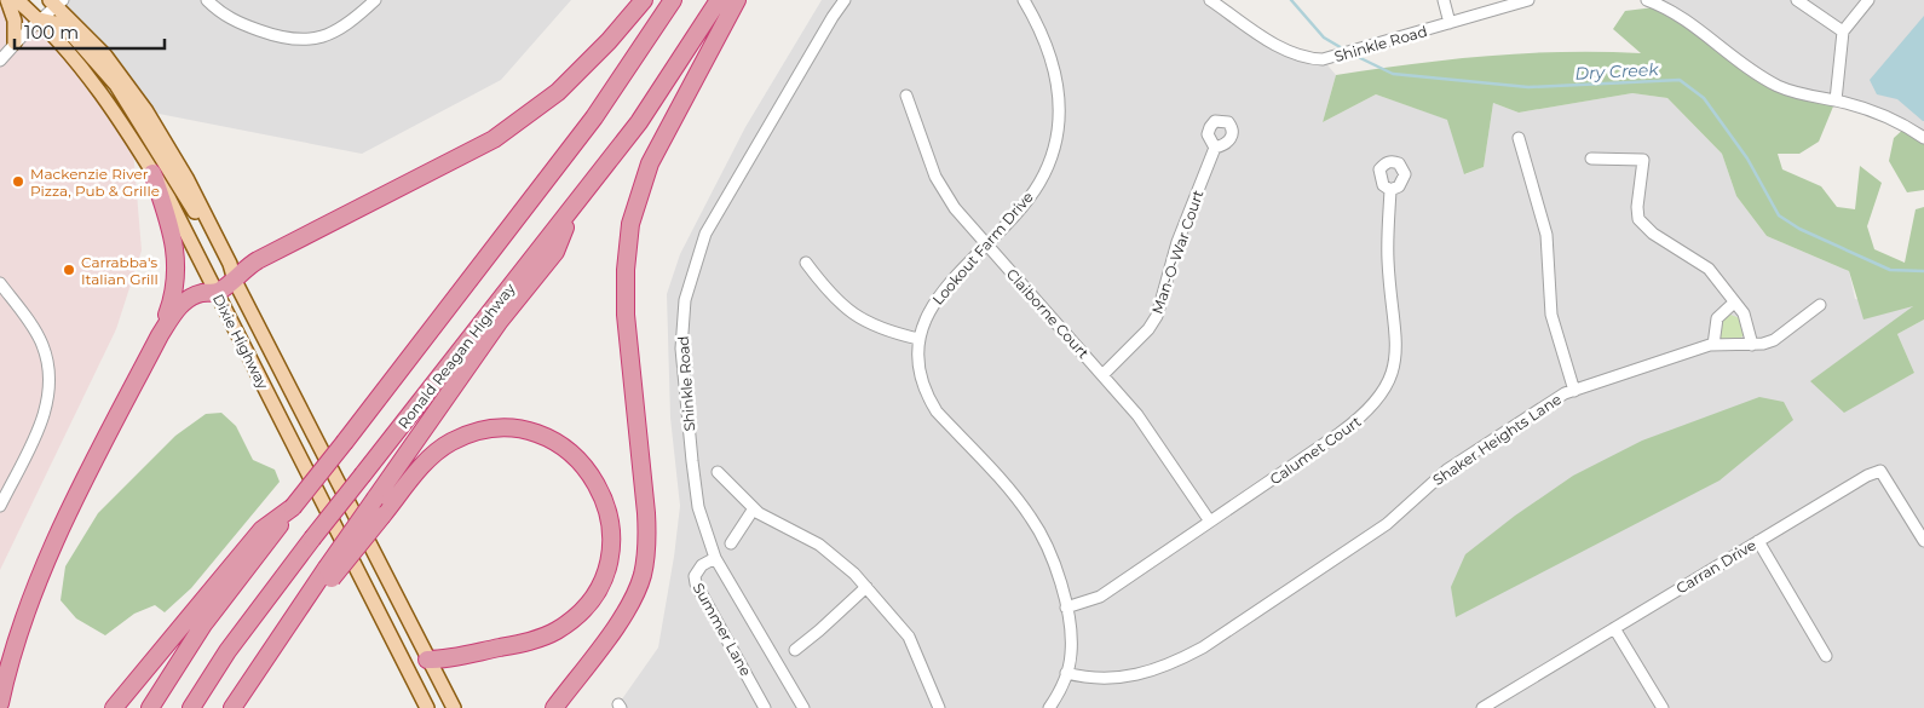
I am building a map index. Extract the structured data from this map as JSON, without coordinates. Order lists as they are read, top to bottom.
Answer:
{
  "streets": {
    "highway": ["Ronald Reagan Highway"],
    "main road": ["Dixie Highway"],
    "street": [
      "Shinkle Road",
      "Lookout Farm Drive",
      "Man-O-War Court",
      "Claiborne Court",
      "Shaker Heights Lane",
      "Calumet Court",
      "Carran Drive",
      "Summer Lane"
    ]
  },
  "crossings": [
    ["Shinkle Road", "Summer Lane"],
    ["Lookout Farm Drive", "Claiborne Court"],
    ["Lookout Farm Drive", "Shaker Heights Lane"],
    ["Lookout Farm Drive", "Calumet Court"],
    ["Man-O-War Court", "Claiborne Court"],
    ["Claiborne Court", "Calumet Court"]
  ],
  "water": ["Dry Creek"],
  "places": ["Mackenzie River Pizza, Pub & Grille", "Carrabba's Italian Grill"],
  "scale_bar": "100 m"
}
